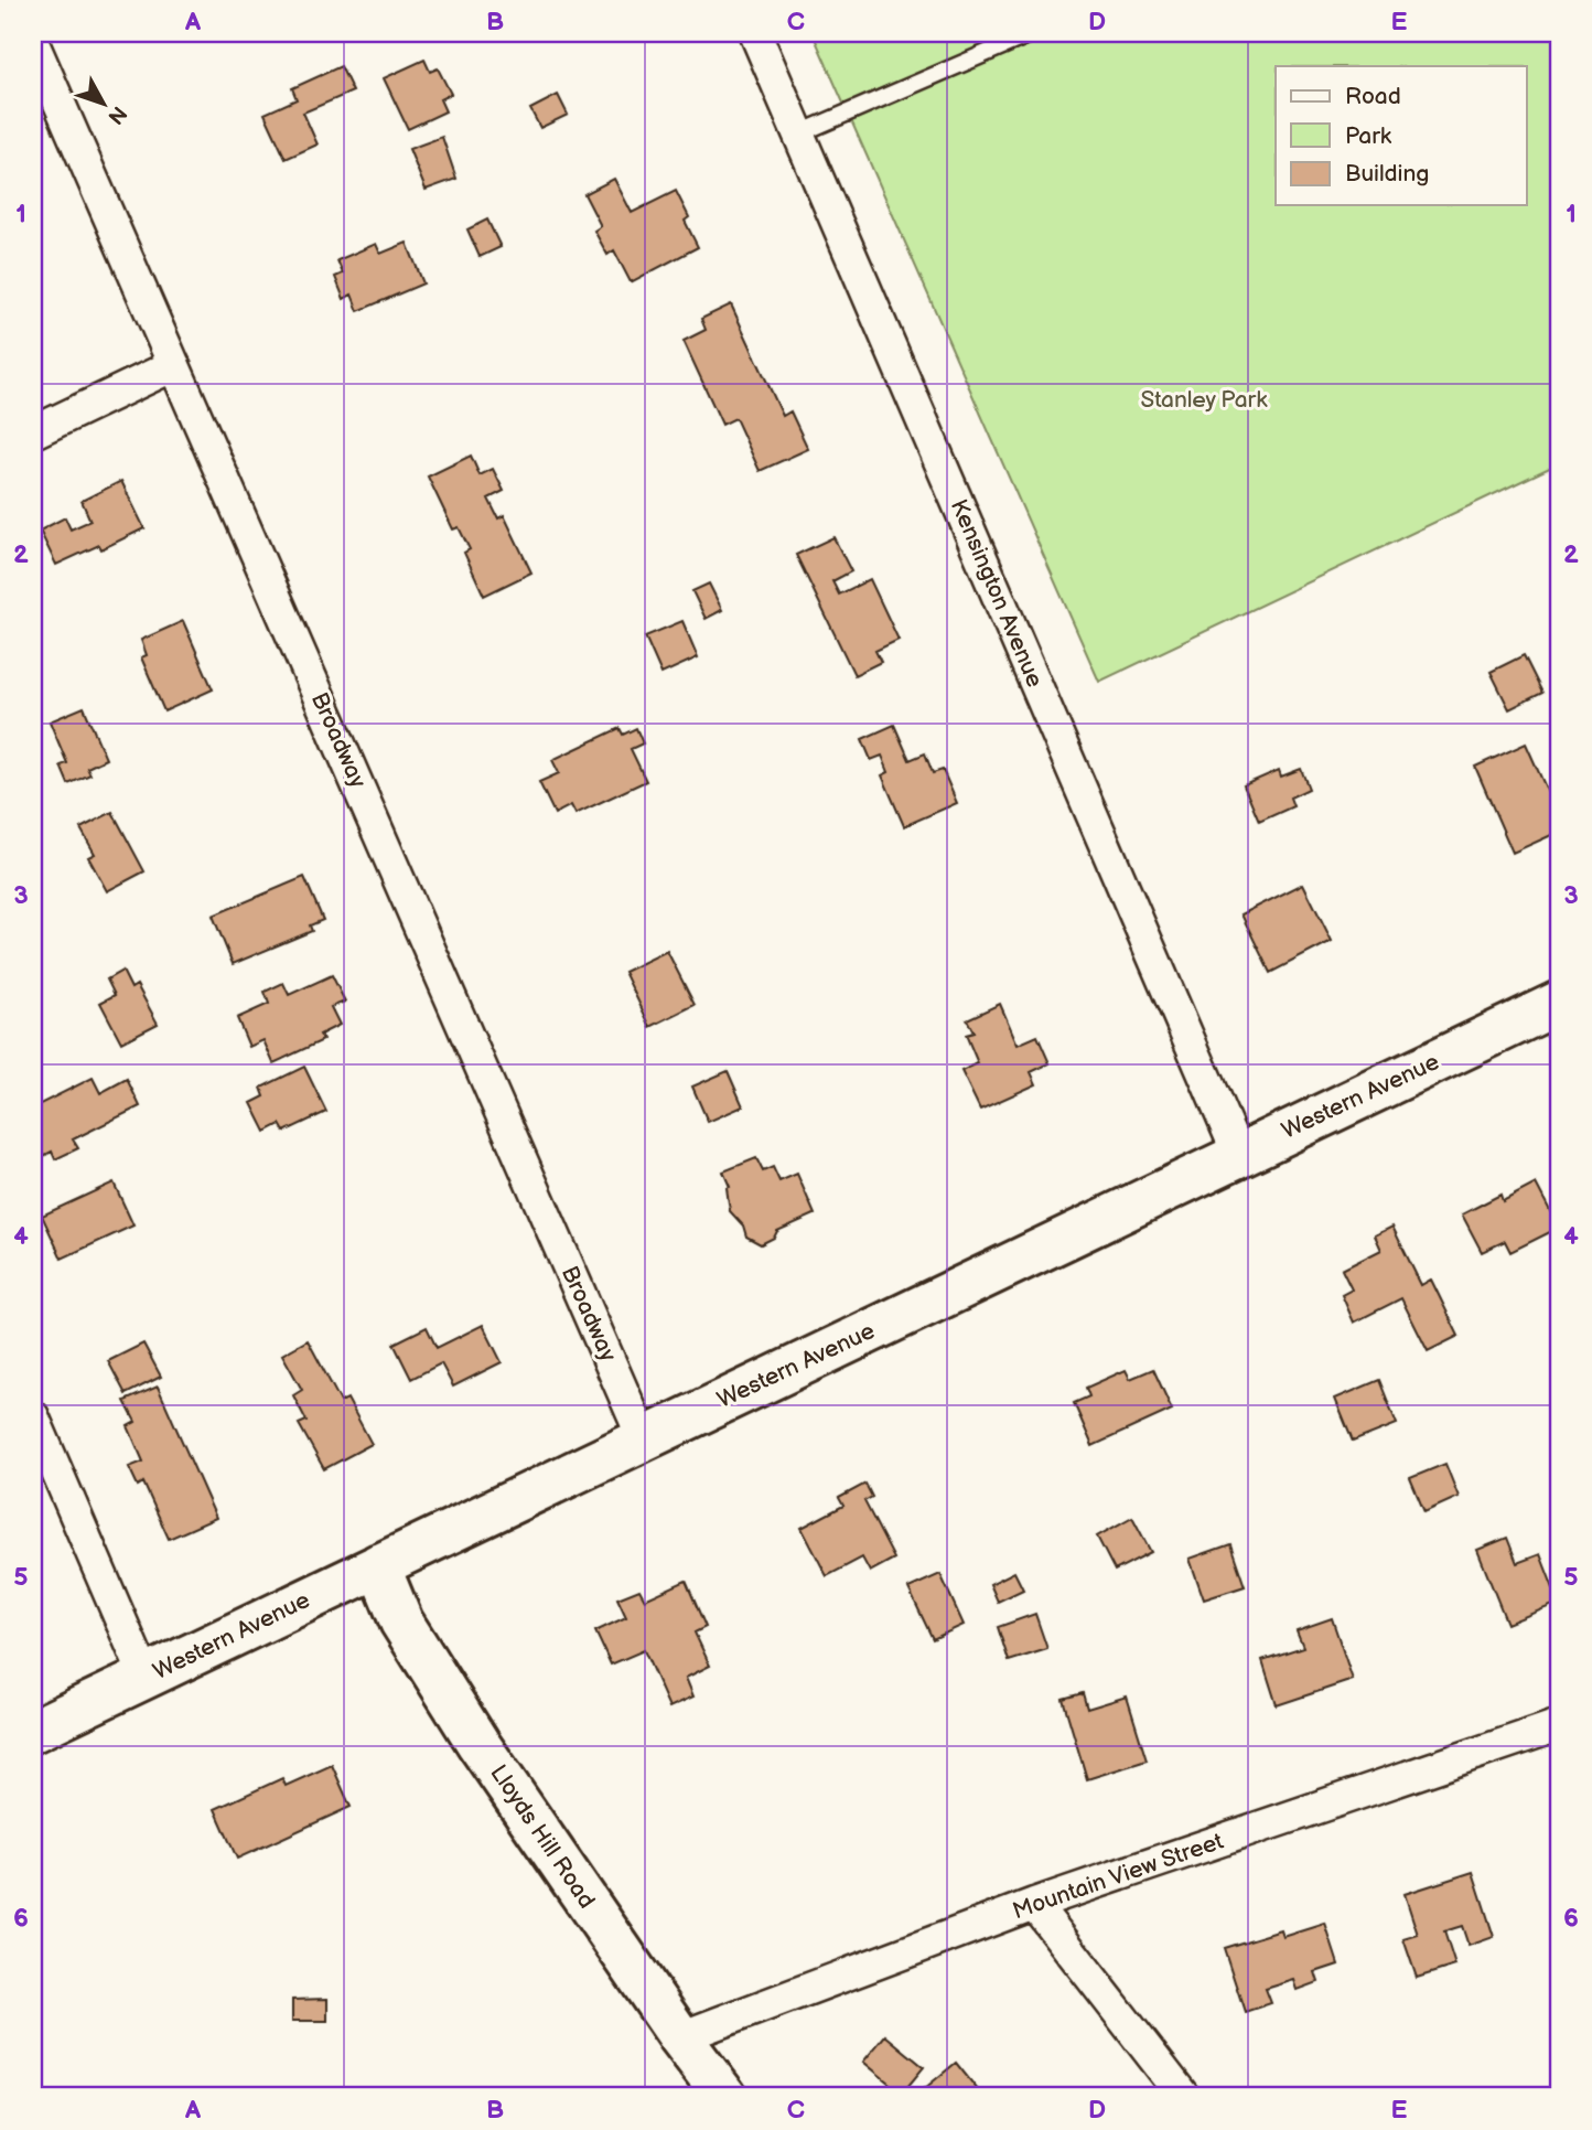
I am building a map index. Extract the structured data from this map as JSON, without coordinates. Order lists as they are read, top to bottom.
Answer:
{
  "streets": {
    "main road": ["Western Avenue", "Lloyds Hill Road"],
    "street": ["Kensington Avenue", "Broadway", "Mountain View Street"]
  },
  "crossings": [
    ["Kensington Avenue", "Western Avenue"],
    ["Broadway", "Western Avenue"],
    ["Western Avenue", "Lloyds Hill Road"],
    ["Lloyds Hill Road", "Mountain View Street"]
  ],
  "parks": ["Stanley Park"],
  "legend": ["Road", "Park", "Building"],
  "north": "bottom right",
  "grid": {
    "columns": [
      "A",
      "B",
      "C",
      "D",
      "E"
    ],
    "rows": [
      "1",
      "2",
      "3",
      "4",
      "5",
      "6"
    ]
  }
}
